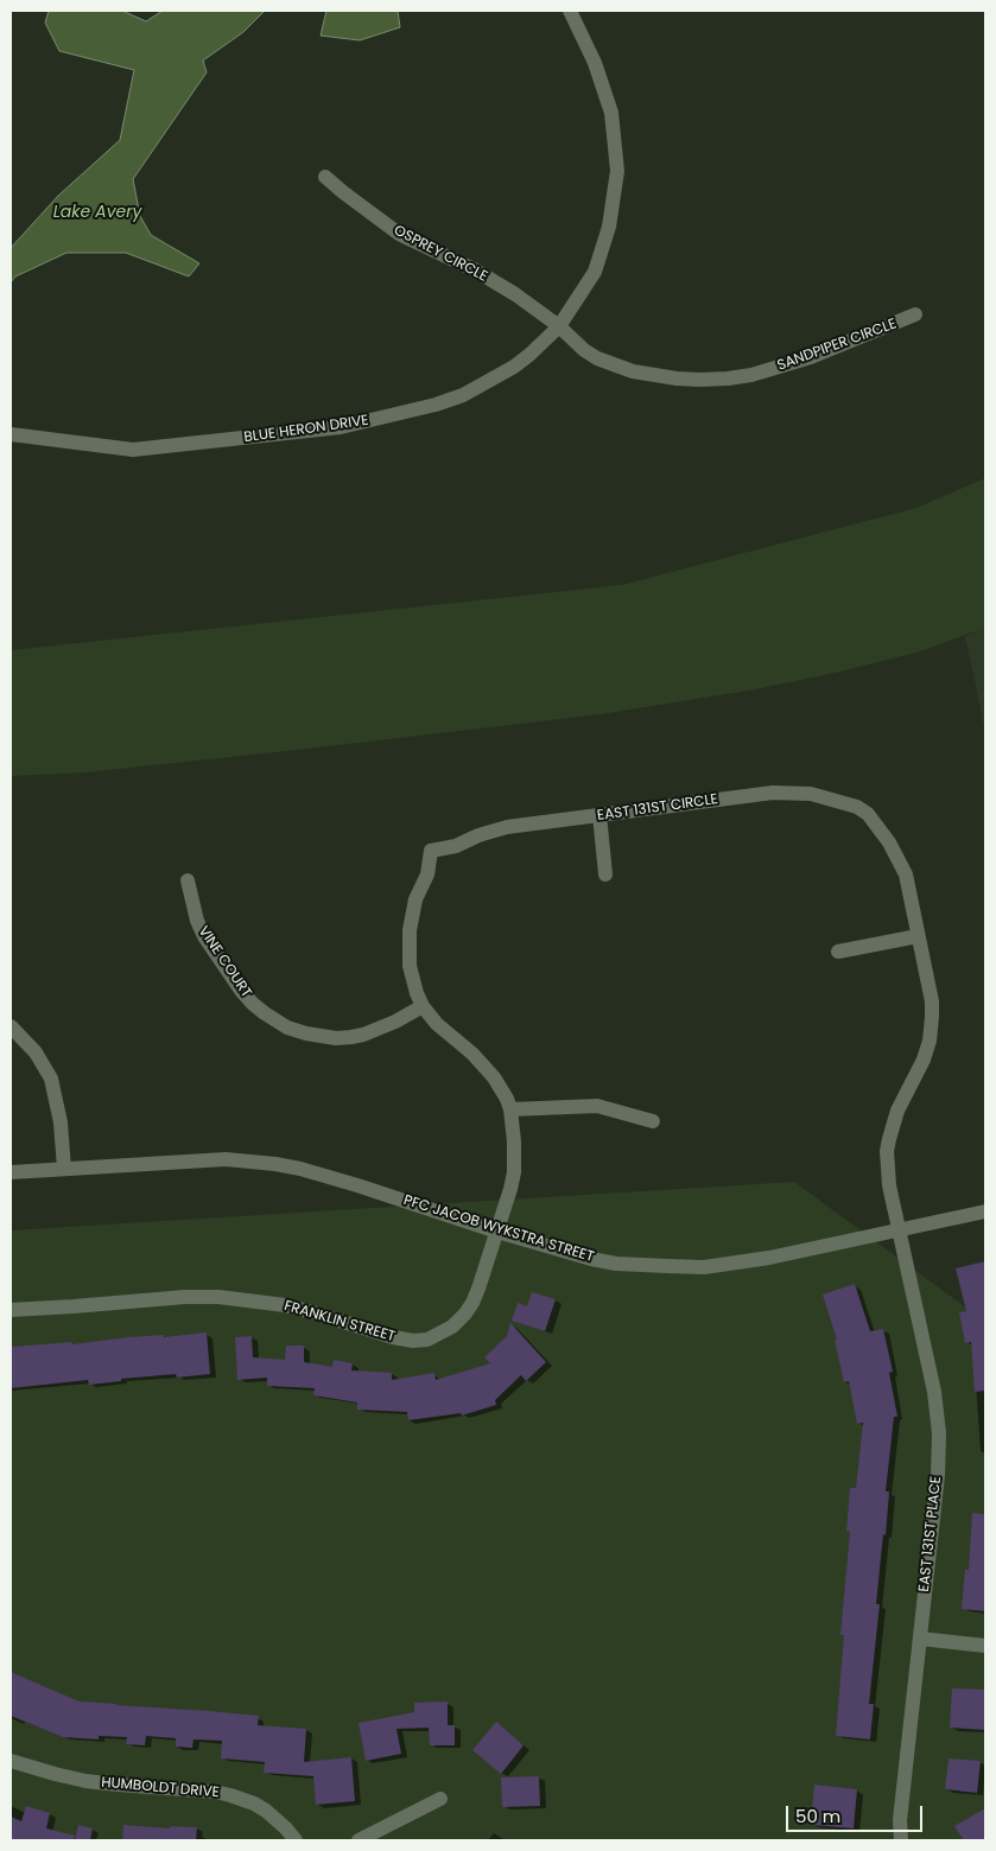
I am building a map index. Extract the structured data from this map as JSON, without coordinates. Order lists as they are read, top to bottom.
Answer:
{
  "streets": {
    "street": [
      "OSPREY CIRCLE",
      "SANDPIPER CIRCLE",
      "BLUE HERON DRIVE",
      "EAST 131ST CIRCLE",
      "VINE COURT",
      "PFC JACOB WYKSTRA STREET",
      "FRANKLIN STREET",
      "EAST 131ST PLACE",
      "HUMBOLDT DRIVE"
    ]
  },
  "crossings": [
    ["OSPREY CIRCLE", "SANDPIPER CIRCLE"],
    ["OSPREY CIRCLE", "BLUE HERON DRIVE"],
    ["SANDPIPER CIRCLE", "BLUE HERON DRIVE"],
    ["EAST 131ST CIRCLE", "VINE COURT"],
    ["EAST 131ST CIRCLE", "PFC JACOB WYKSTRA STREET"],
    ["EAST 131ST CIRCLE", "FRANKLIN STREET"],
    ["EAST 131ST CIRCLE", "EAST 131ST PLACE"],
    ["PFC JACOB WYKSTRA STREET", "FRANKLIN STREET"],
    ["PFC JACOB WYKSTRA STREET", "EAST 131ST PLACE"]
  ],
  "water": ["Lake Avery"],
  "scale_bar": "50 m"
}
